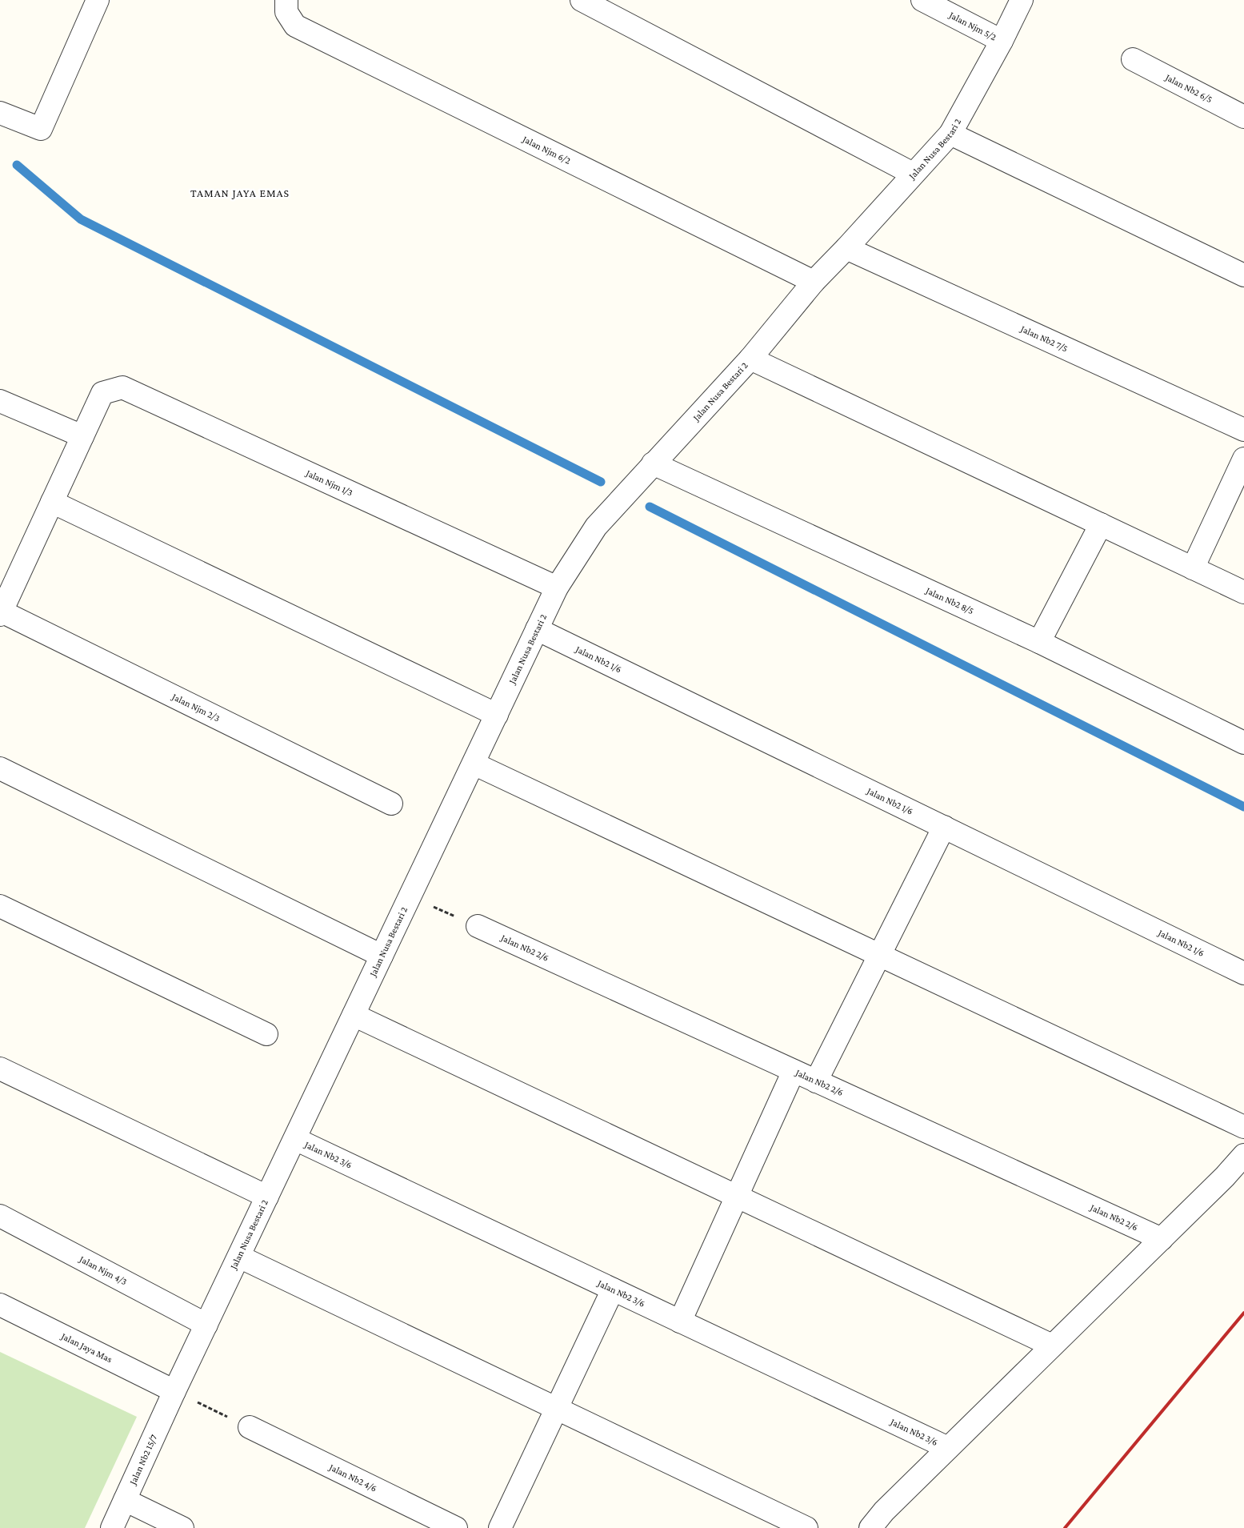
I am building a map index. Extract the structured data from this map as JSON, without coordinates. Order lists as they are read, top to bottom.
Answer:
{
  "streets": {
    "street": [
      "Jalan Njm 5/2",
      "Jalan Nb2 6/5",
      "Jalan Nusa Bestari 2",
      "Jalan Njm 6/2",
      "Jalan Nb2 7/5",
      "Jalan Njm 1/3",
      "Jalan Nb2 8/5",
      "Jalan Nb2 1/6",
      "Jalan Njm 2/3",
      "Jalan Nb2 2/6",
      "Jalan Nb2 3/6",
      "Jalan Njm 4/3",
      "Jalan Jaya Mas",
      "Jalan Nb2 15/7",
      "Jalan Nb2 4/6"
    ]
  },
  "crossings": [
    ["Jalan Njm 5/2", "Jalan Nusa Bestari 2"],
    ["Jalan Nusa Bestari 2", "Jalan Njm 6/2"],
    ["Jalan Nusa Bestari 2", "Jalan Nb2 7/5"],
    ["Jalan Nusa Bestari 2", "Jalan Njm 1/3"],
    ["Jalan Nusa Bestari 2", "Jalan Nb2 8/5"],
    ["Jalan Nusa Bestari 2", "Jalan Nb2 1/6"],
    ["Jalan Nusa Bestari 2", "Jalan Nb2 3/6"],
    ["Jalan Nusa Bestari 2", "Jalan Njm 4/3"],
    ["Jalan Nusa Bestari 2", "Jalan Jaya Mas"],
    ["Jalan Nusa Bestari 2", "Jalan Nb2 15/7"],
    ["Jalan Jaya Mas", "Jalan Nb2 15/7"]
  ],
  "districts": ["TAMAN JAYA EMAS"]
}
